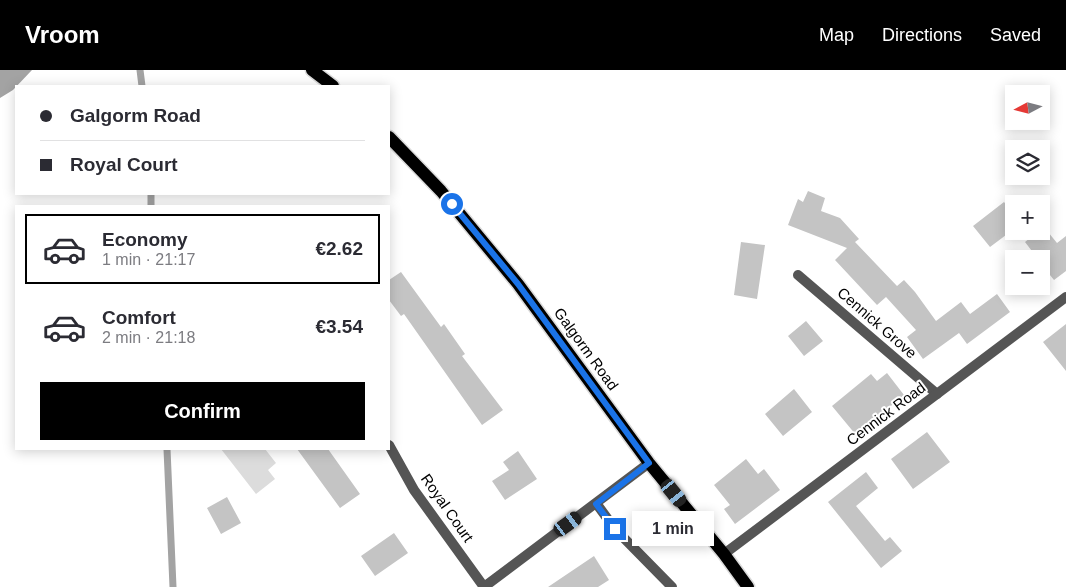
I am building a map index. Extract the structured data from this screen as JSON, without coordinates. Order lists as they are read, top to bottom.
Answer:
{
  "streets": {
    "main road": ["Galgorm Road"],
    "street": ["Cennick Grove", "Cennick Road", "Royal Court"]
  },
  "crossings": [
    ["Cennick Grove", "Cennick Road"],
    ["Galgorm Road", "Cennick Road"],
    ["Galgorm Road", "Royal Court"]
  ],
  "north": "left",
  "page": {
    "header": "Vroom",
    "nav": ["Map", "Directions", "Saved"],
    "map_buttons": ["+", "−"],
    "banner": ["Galgorm Road", "Royal Court"],
    "list": [
      {
        "name": "Economy",
        "note": "1 min · 21:17",
        "value": "€2.62"
      },
      {
        "name": "Comfort",
        "note": "2 min · 21:18",
        "value": "€3.54"
      }
    ],
    "buttons": "Confirm",
    "bubble": "1 min"
  }
}
